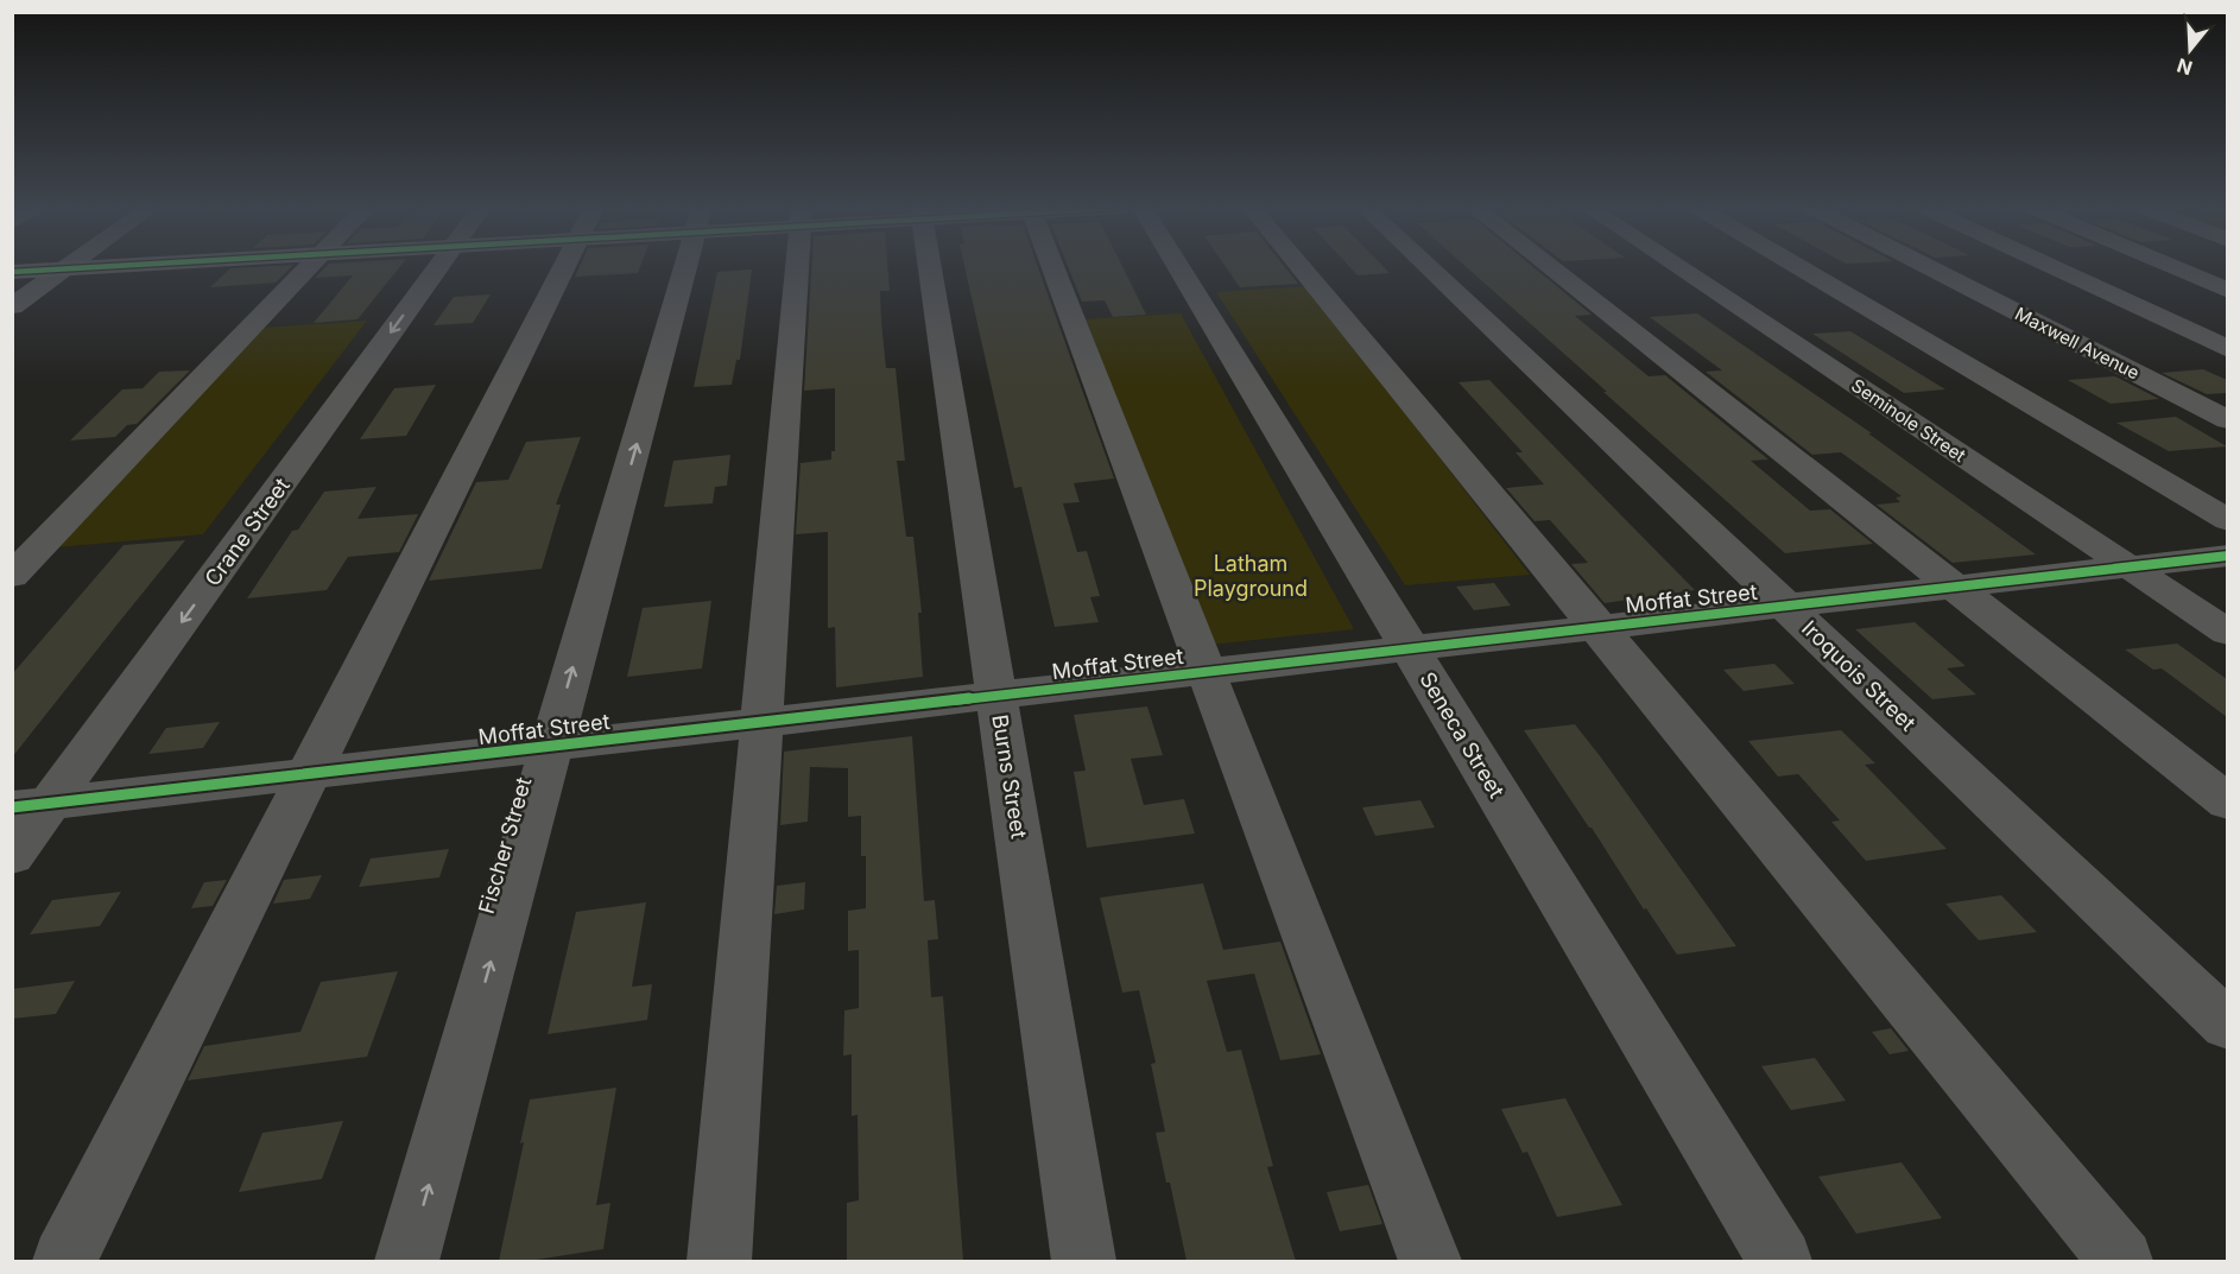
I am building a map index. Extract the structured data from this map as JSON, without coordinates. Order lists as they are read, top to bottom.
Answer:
{
  "streets": {
    "street": [
      "Maxwell Avenue",
      "Seminole Street",
      "Crane Street",
      "Moffat Street",
      "Iroquois Street",
      "Seneca Street",
      "Burns Street",
      "Fischer Street"
    ]
  },
  "crossings": [
    ["Seminole Street", "Moffat Street"],
    ["Crane Street", "Moffat Street"],
    ["Moffat Street", "Iroquois Street"],
    ["Moffat Street", "Seneca Street"],
    ["Moffat Street", "Burns Street"],
    ["Moffat Street", "Fischer Street"]
  ],
  "parks": ["Latham Playground"],
  "north": "bottom"
}
